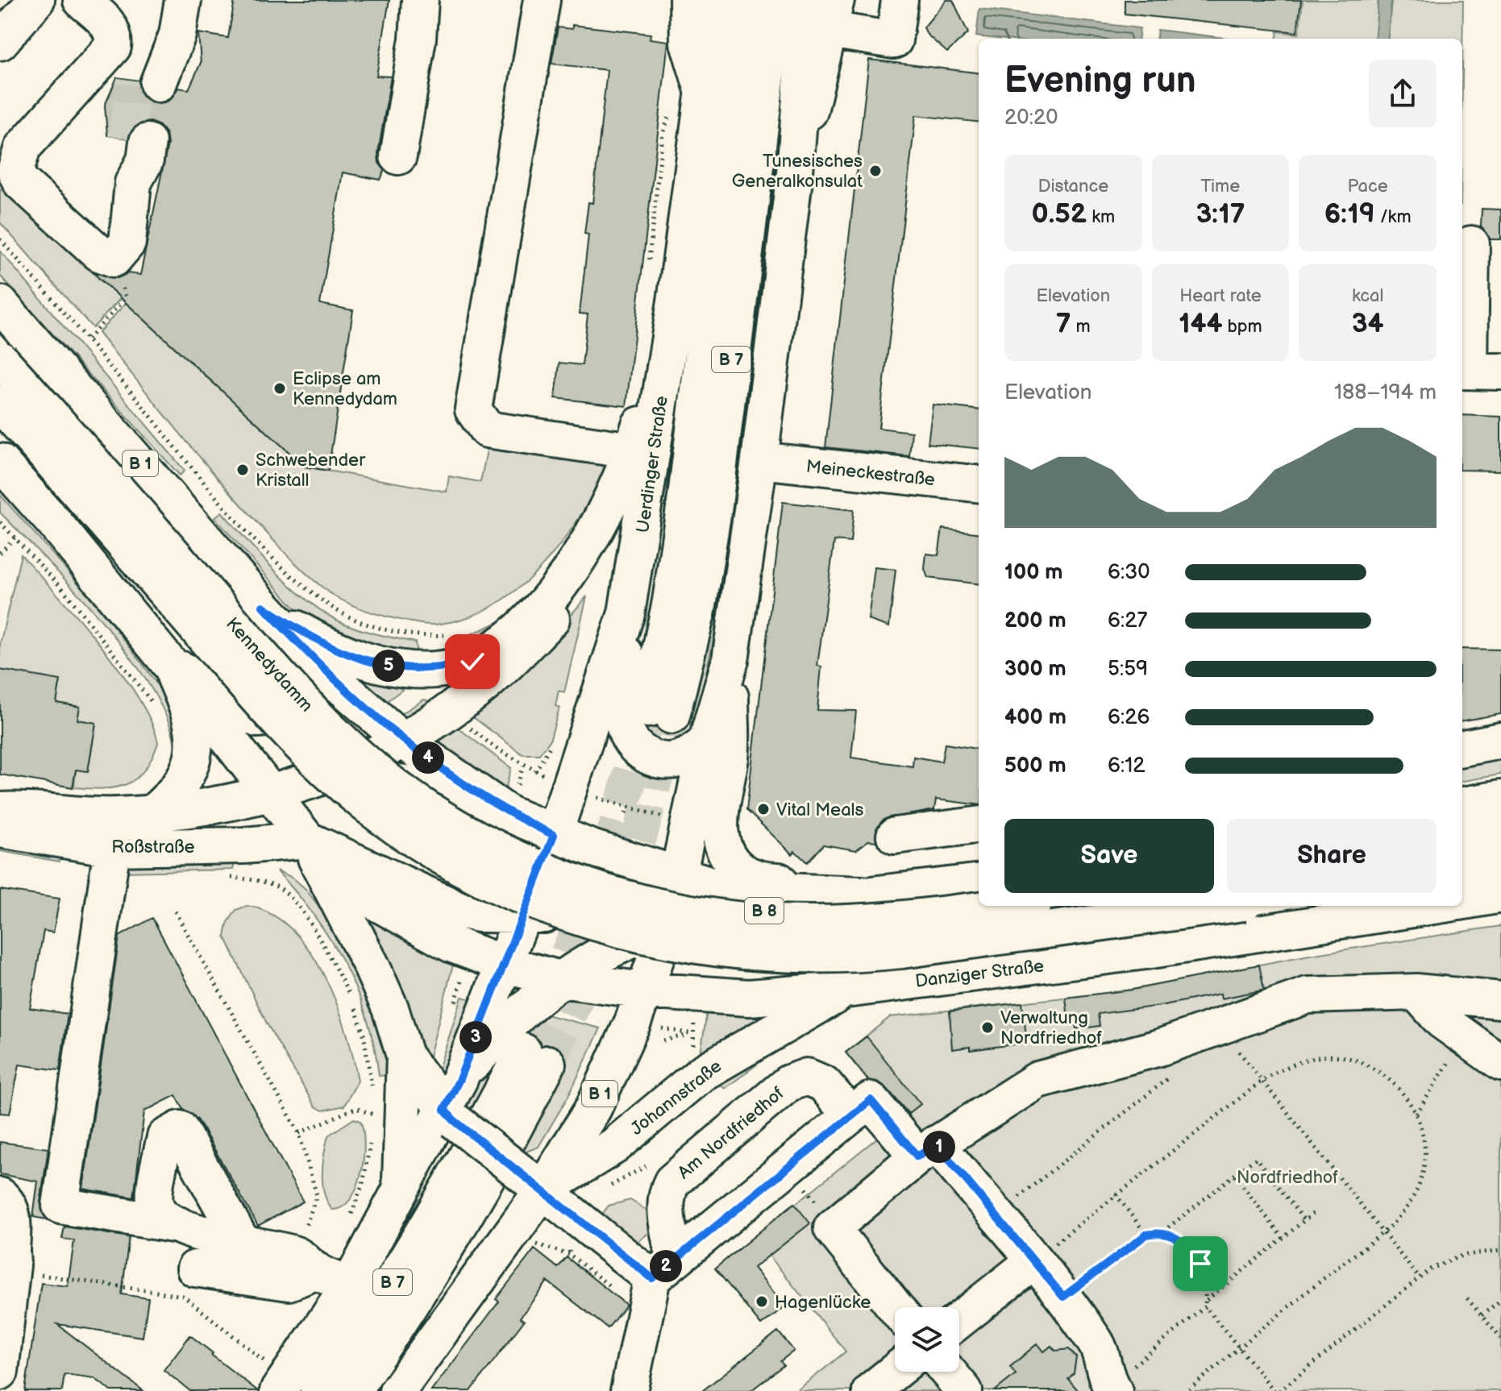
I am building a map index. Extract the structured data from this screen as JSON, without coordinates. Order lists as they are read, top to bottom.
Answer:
{
  "streets": {
    "main road": [
      "B 7",
      "B 1",
      "Uerdinger Straße",
      "Meineckestraße",
      "Kennedydamm",
      "Roßstraße",
      "B 8",
      "Danziger Straße",
      "Johannstraße",
      "Am Nordfriedhof"
    ]
  },
  "crossings": [
    ["B 1", "Uerdinger Straße"],
    ["B 1", "Kennedydamm"],
    ["B 1", "Johannstraße"],
    ["Uerdinger Straße", "Kennedydamm"],
    ["Uerdinger Straße", "Roßstraße"],
    ["Kennedydamm", "Danziger Straße"],
    ["B 8", "Danziger Straße"],
    ["B 8", "Johannstraße"],
    ["Danziger Straße", "Johannstraße"]
  ],
  "parks": ["Nordfriedhof"],
  "places": [
    "Tunesisches Generalkonsulat",
    "Eclipse am Kennedydam",
    "Schwebender Kristall",
    "Vital Meals",
    "Verwaltung Nordfriedhof",
    "Hagenlücke"
  ],
  "page": {
    "heading": ["Evening run", "20:20"],
    "stats": [
      ["Distance", "0.52 km"],
      ["Time", "3:17"],
      ["Pace", "6:19 /km"],
      ["Elevation", "7 m"],
      ["Heart rate", "144 bpm"],
      ["kcal", "34"]
    ],
    "chart": ["Elevation", "188–194 m"],
    "list": [
      {
        "name": "100 m",
        "note": "6:30"
      },
      {
        "name": "200 m",
        "note": "6:27"
      },
      {
        "name": "300 m",
        "note": "5:59"
      },
      {
        "name": "400 m",
        "note": "6:26"
      },
      {
        "name": "500 m",
        "note": "6:12"
      }
    ],
    "pins": [
      "5",
      "4",
      "3",
      "1",
      "2"
    ],
    "buttons": ["Save", "Share"]
  }
}
